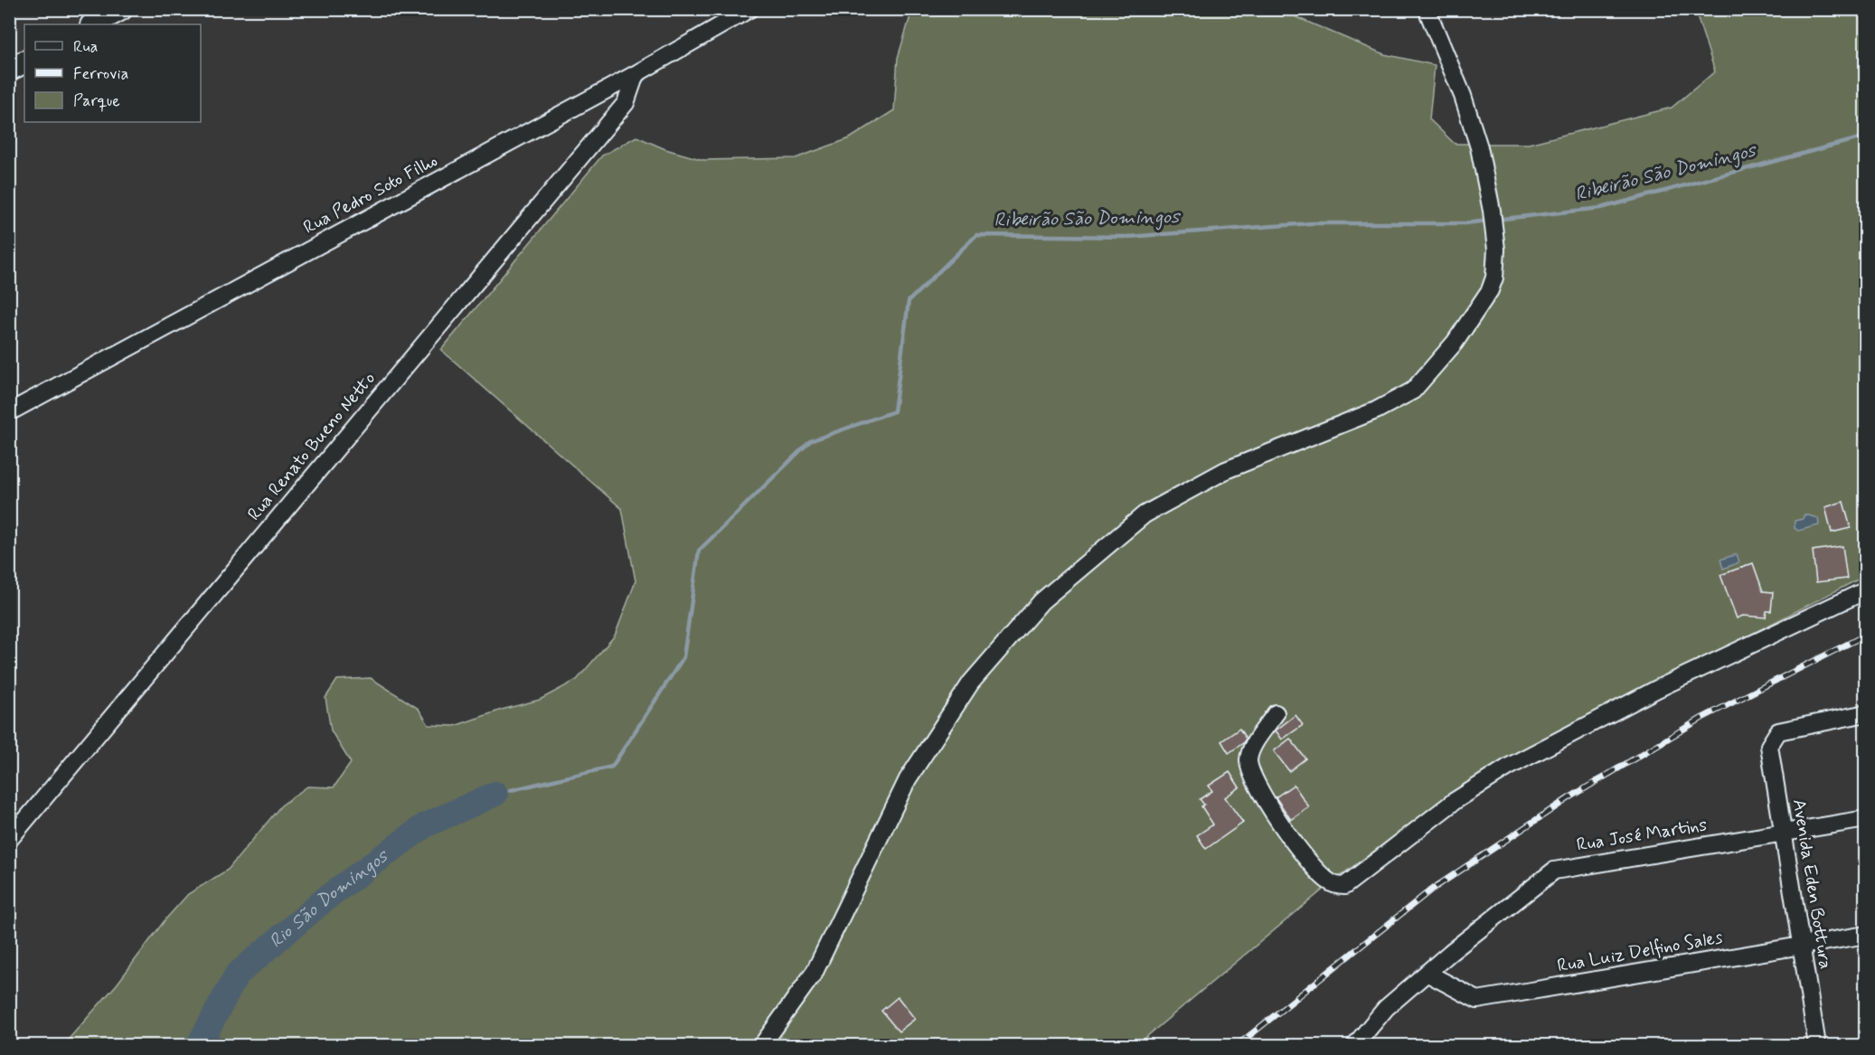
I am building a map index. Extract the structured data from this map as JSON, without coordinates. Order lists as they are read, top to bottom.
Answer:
{
  "streets": {
    "street": [
      "Rua Pedro Soto Filho",
      "Rua Renato Bueno Netto",
      "Rua José Martins",
      "Avenida Eden Bottura",
      "Rua Luiz Delfino Sales"
    ]
  },
  "crossings": [
    ["Rua Pedro Soto Filho", "Rua Renato Bueno Netto"],
    ["Rua José Martins", "Avenida Eden Bottura"],
    ["Rua José Martins", "Rua Luiz Delfino Sales"],
    ["Avenida Eden Bottura", "Rua Luiz Delfino Sales"]
  ],
  "water": ["Ribeirão São Domingos", "Rio São Domingos"],
  "legend": ["Rua", "Ferrovia", "Parque"]
}
